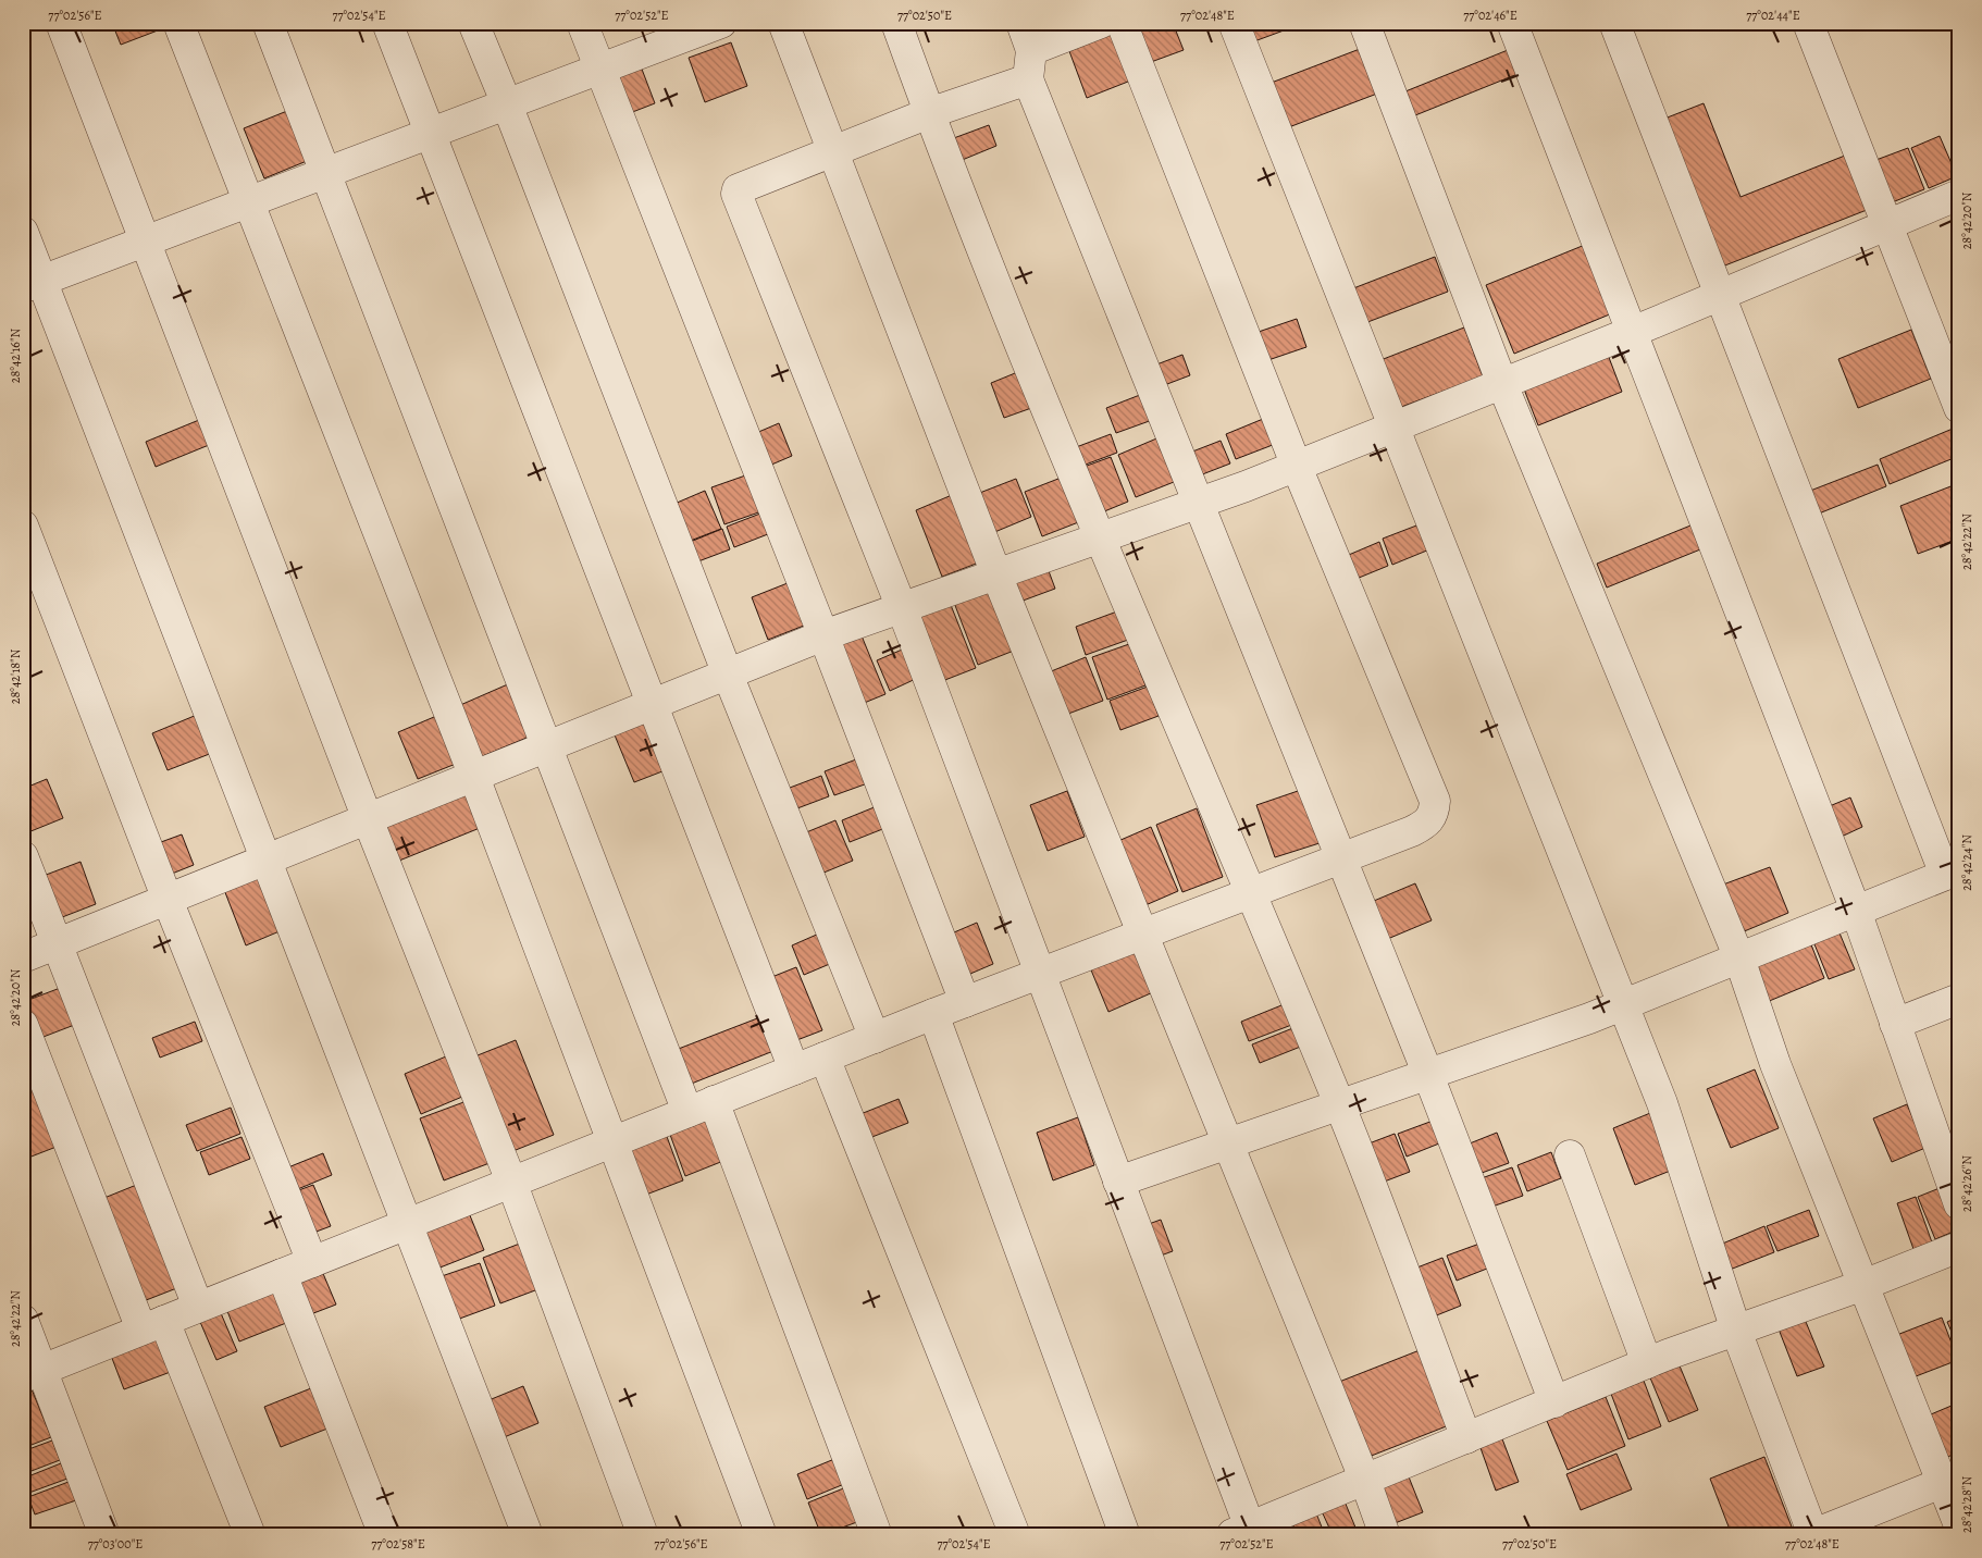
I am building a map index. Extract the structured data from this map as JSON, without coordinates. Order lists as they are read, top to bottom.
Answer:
{
  "coordinates": [
    "77°02'56\"E",
    "77°02'54\"E",
    "77°02'52\"E",
    "77°02'50\"E",
    "77°02'48\"E",
    "77°02'46\"E",
    "77°02'44\"E",
    "28°42'20\"N",
    "28°42'16\"N",
    "28°42'22\"N",
    "28°42'18\"N",
    "28°42'24\"N",
    "28°42'26\"N",
    "28°42'28\"N",
    "77°03'00\"E",
    "77°02'58\"E"
  ]
}
